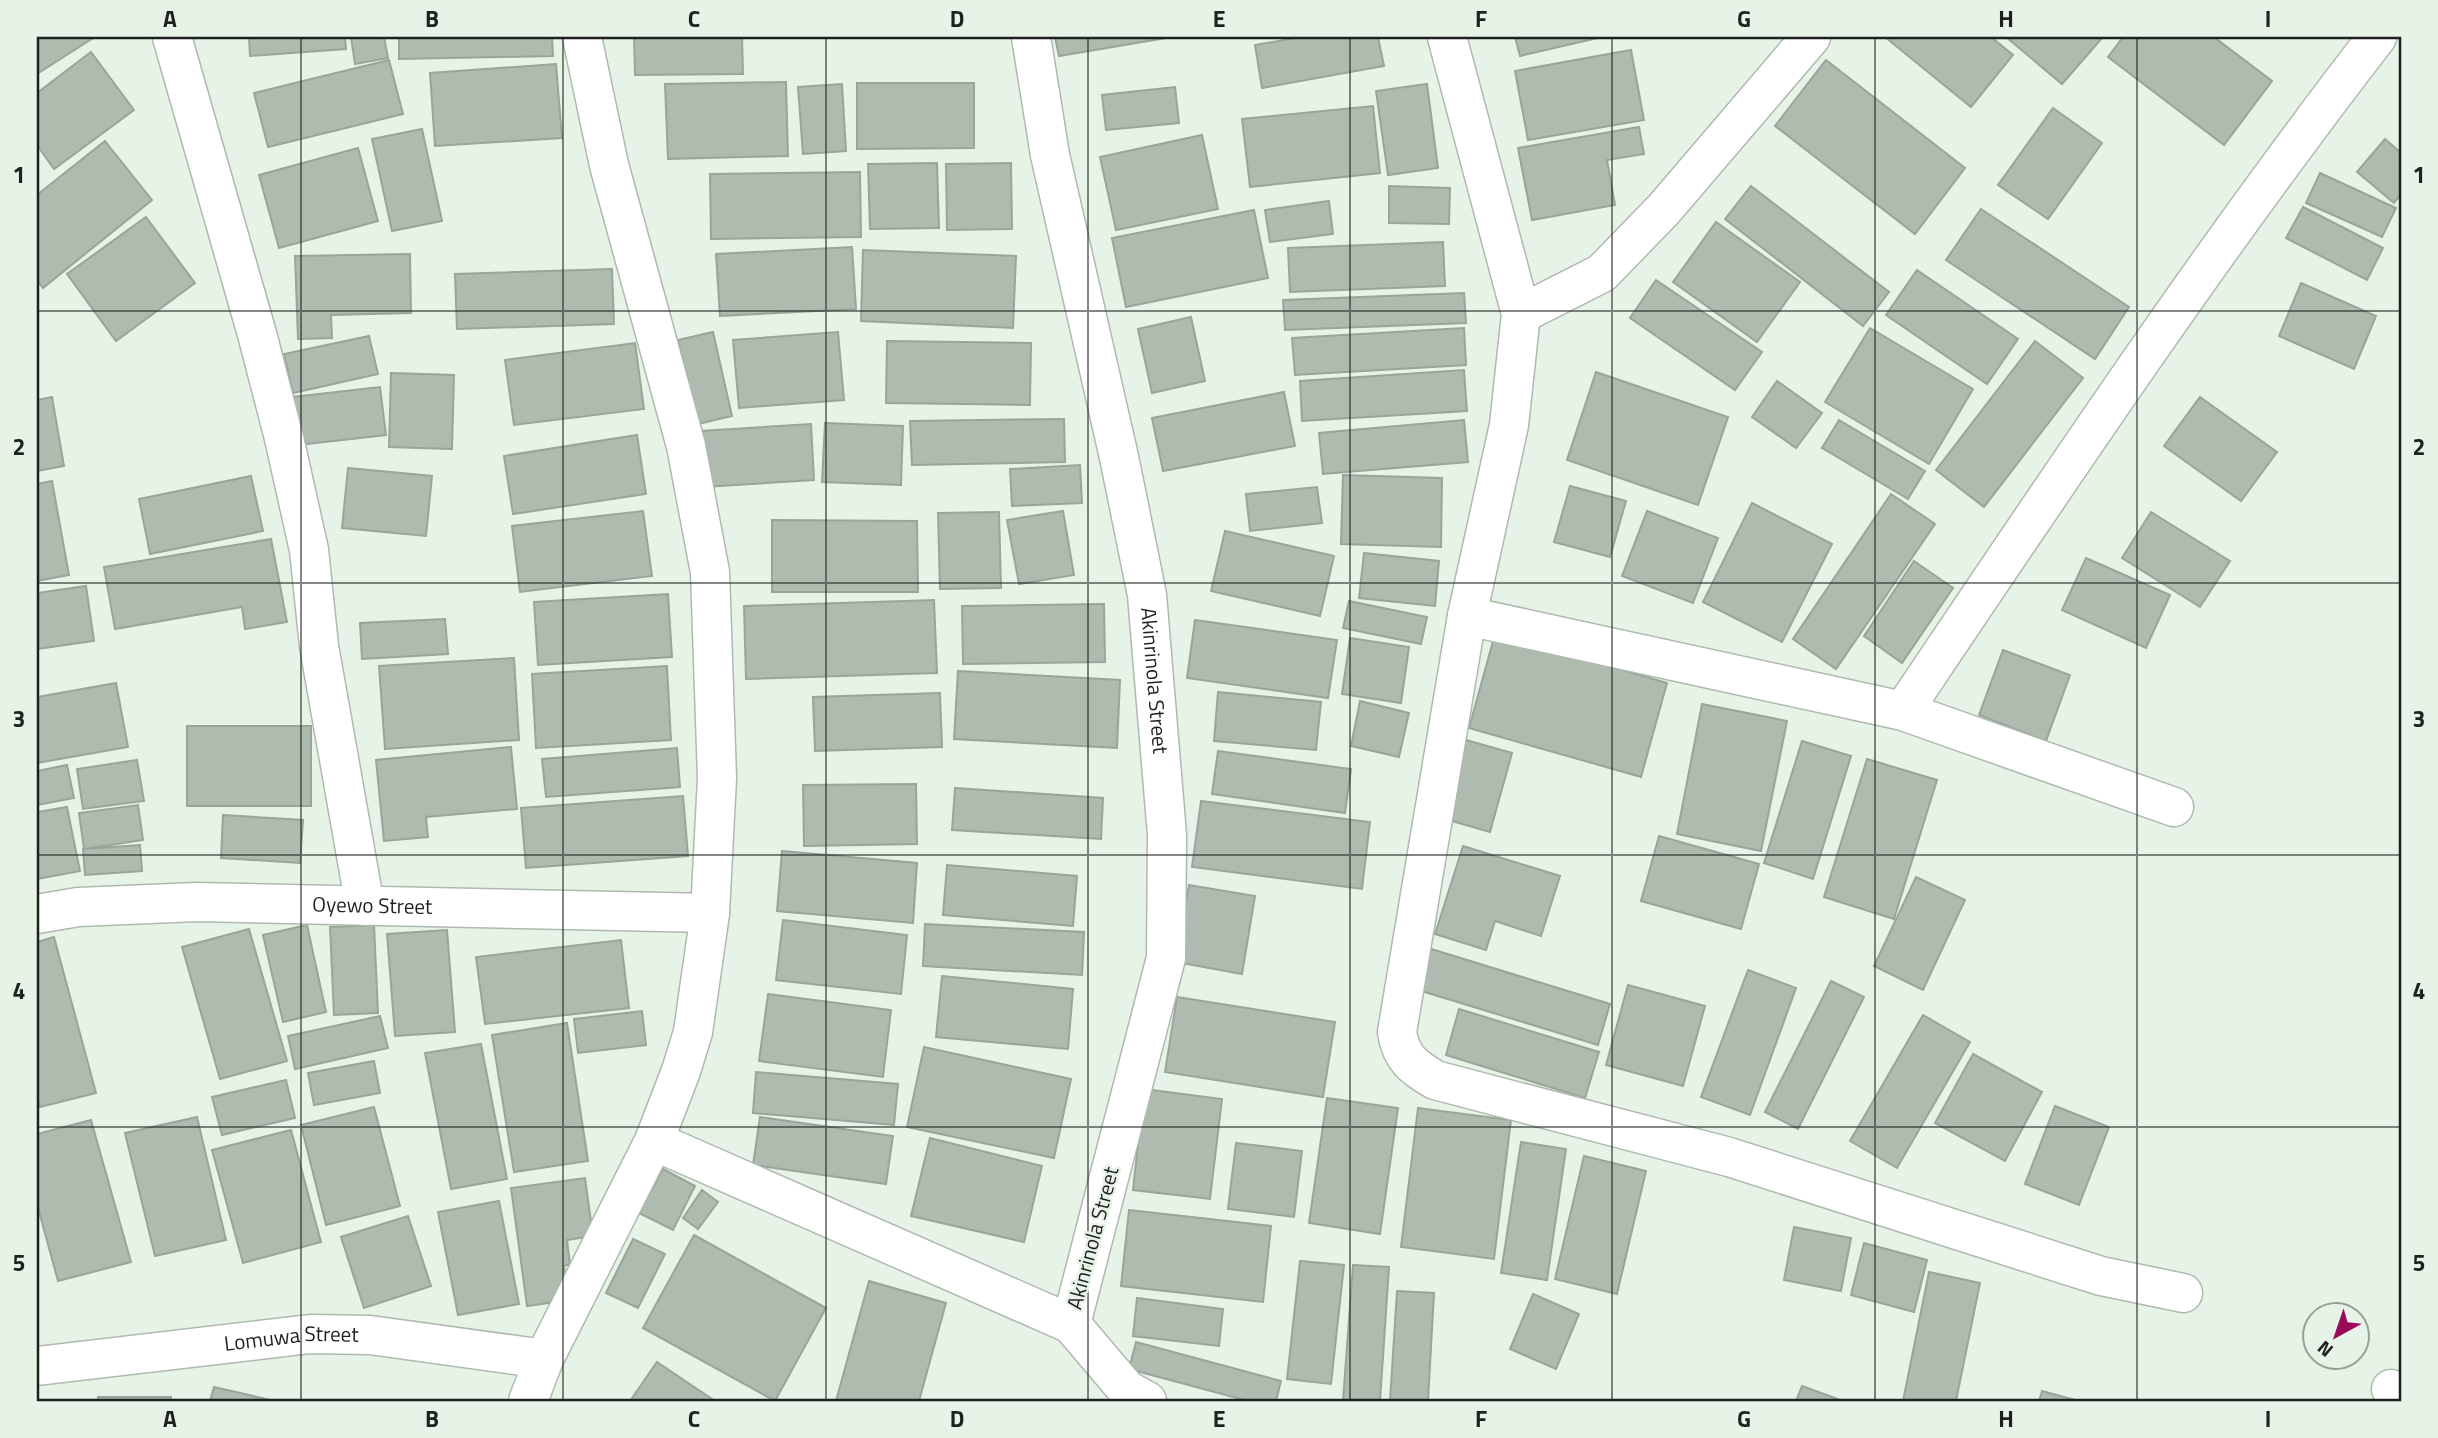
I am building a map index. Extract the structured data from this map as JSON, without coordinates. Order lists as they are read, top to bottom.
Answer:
{
  "streets": {
    "street": ["Akinrinola Street", "Oyewo Street", "Lomuwa Street"]
  },
  "north": "bottom left",
  "grid": {
    "columns": [
      "A",
      "B",
      "C",
      "D",
      "E",
      "F",
      "G",
      "H",
      "I"
    ],
    "rows": [
      "1",
      "2",
      "3",
      "4",
      "5"
    ]
  }
}
